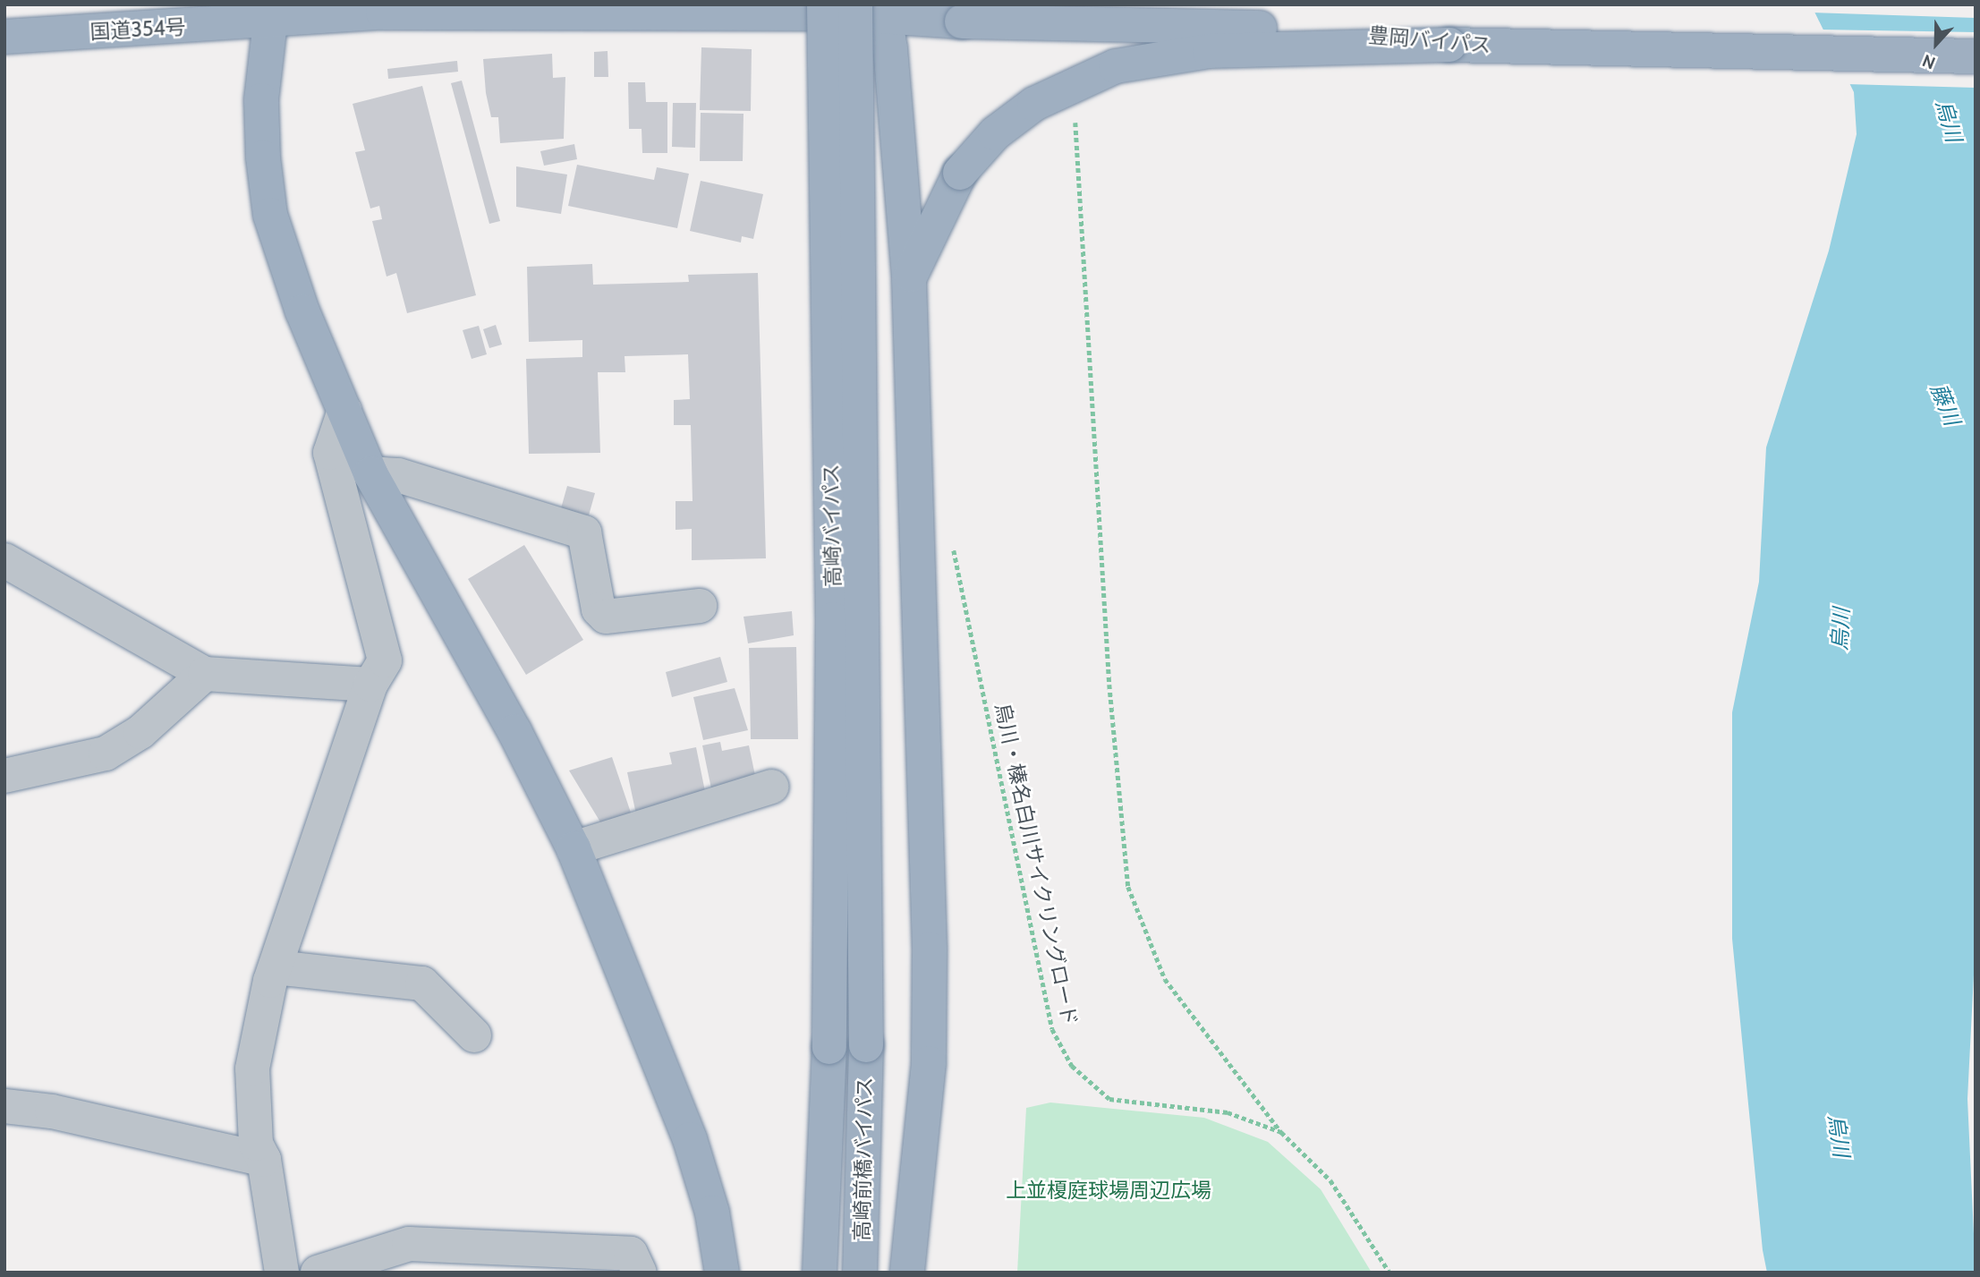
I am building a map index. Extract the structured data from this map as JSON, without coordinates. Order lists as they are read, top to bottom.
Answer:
{
  "streets": {
    "highway": [
      "国道354号",
      "豊岡バイパス",
      "高崎バイパス",
      "高崎前橋バイパス"
    ],
    "path": ["烏川・榛名白川サイクリングロード"]
  },
  "crossings": [
    ["豊岡バイパス", "高崎バイパス"],
    ["高崎バイパス", "高崎前橋バイパス"]
  ],
  "water": ["烏川", "藤川"],
  "parks": ["上並榎庭球場周辺広場"],
  "north": "bottom"
}
